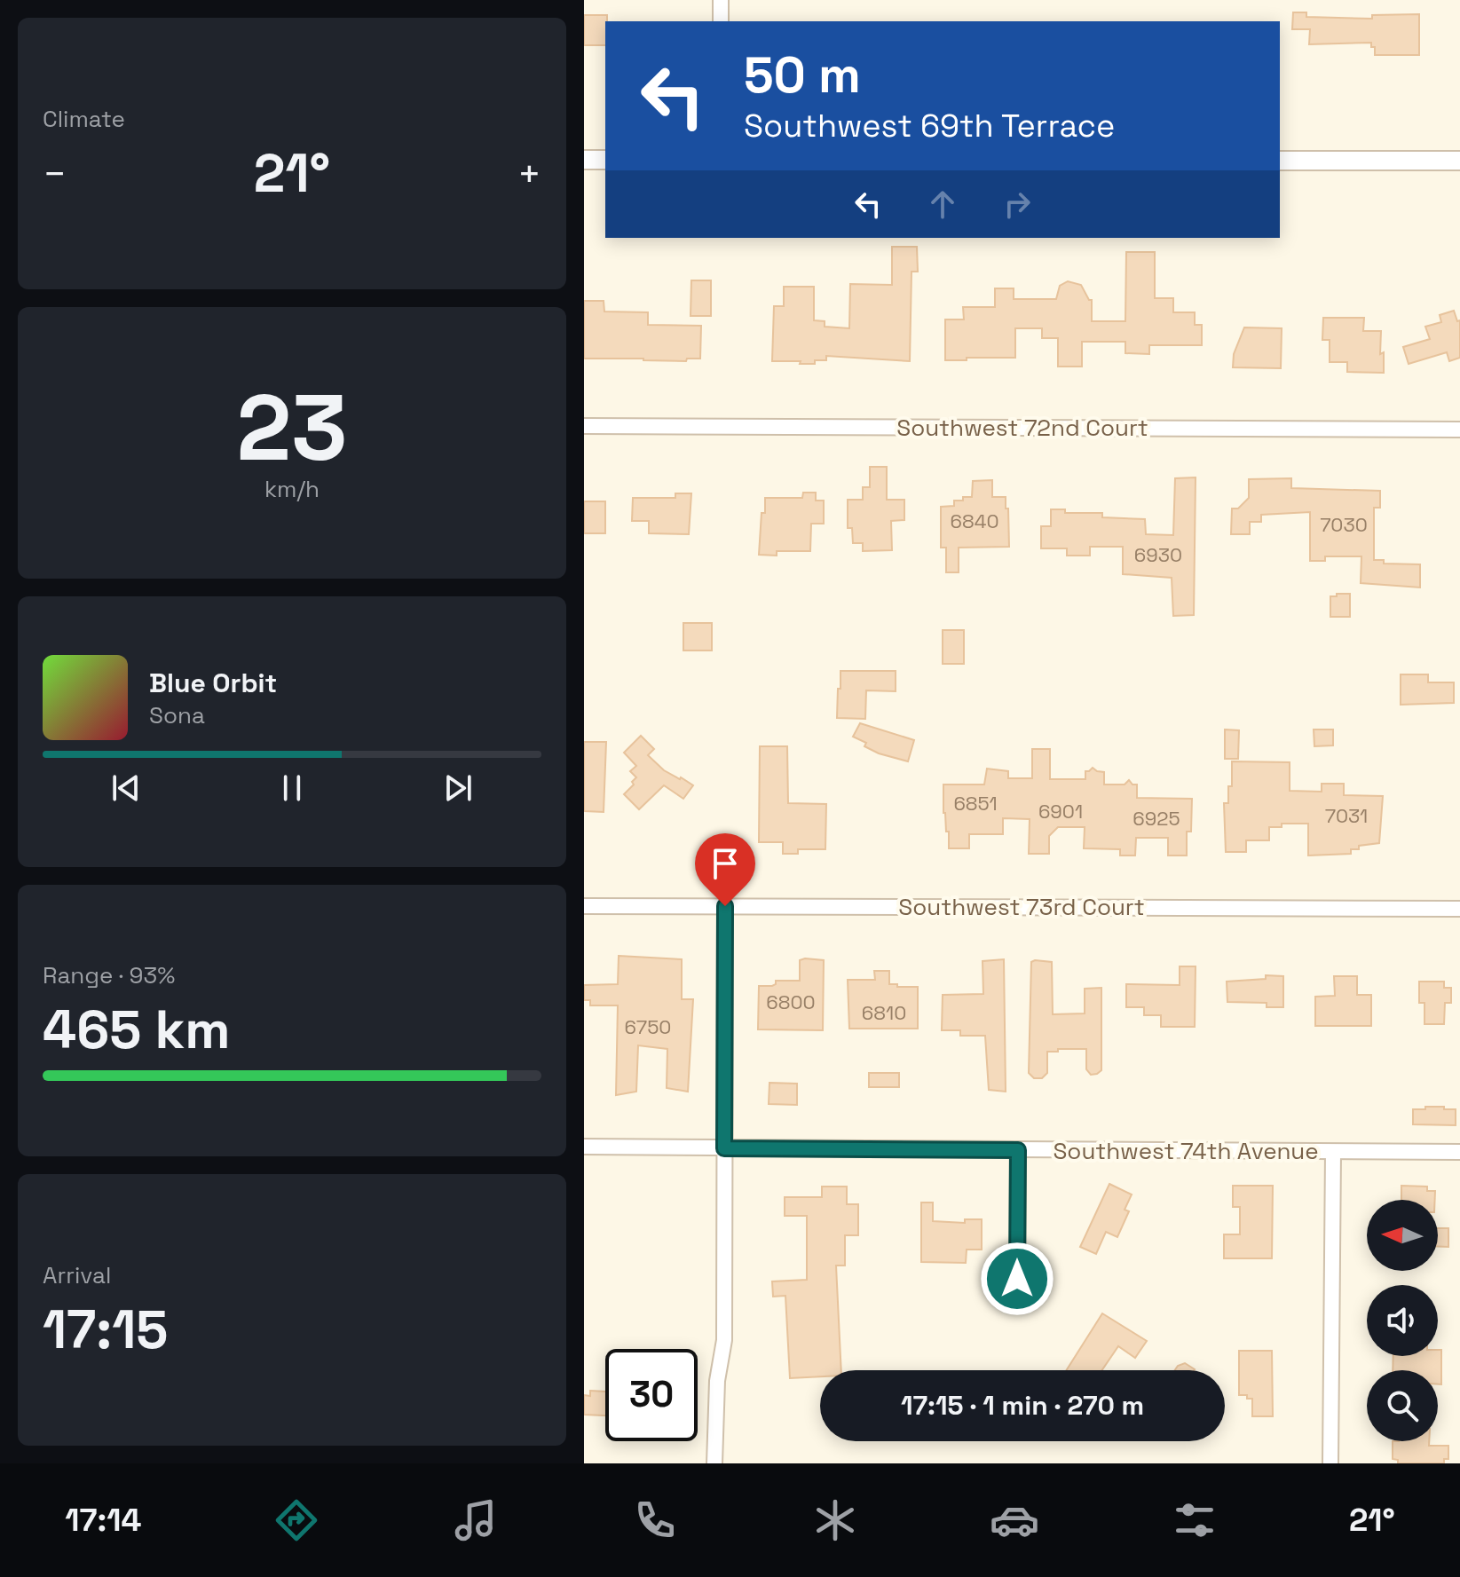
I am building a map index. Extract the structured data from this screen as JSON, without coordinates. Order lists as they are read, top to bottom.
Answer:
{
  "streets": {
    "street": ["Southwest 72nd Court", "Southwest 73rd Court", "Southwest 74th Avenue"]
  },
  "house_numbers": [
    "6840",
    "7030",
    "6930",
    "6851",
    "6901",
    "7031",
    "6925",
    "6800",
    "6810",
    "6750"
  ],
  "north": "left",
  "page": {
    "tile": [
      "Climate",
      ["23", "km/h"],
      ["Range · 93%", "465 km"],
      ["Arrival", "17:15"]
    ],
    "turn": ["50 m", "Southwest 69th Terrace"],
    "heat": ["−", "21°", "+"],
    "song": ["Blue Orbit", "Sona"],
    "limit": "30",
    "trip": "17:15 · 1 min · 270 m",
    "tabs": ["17:14", "21°"]
  }
}
